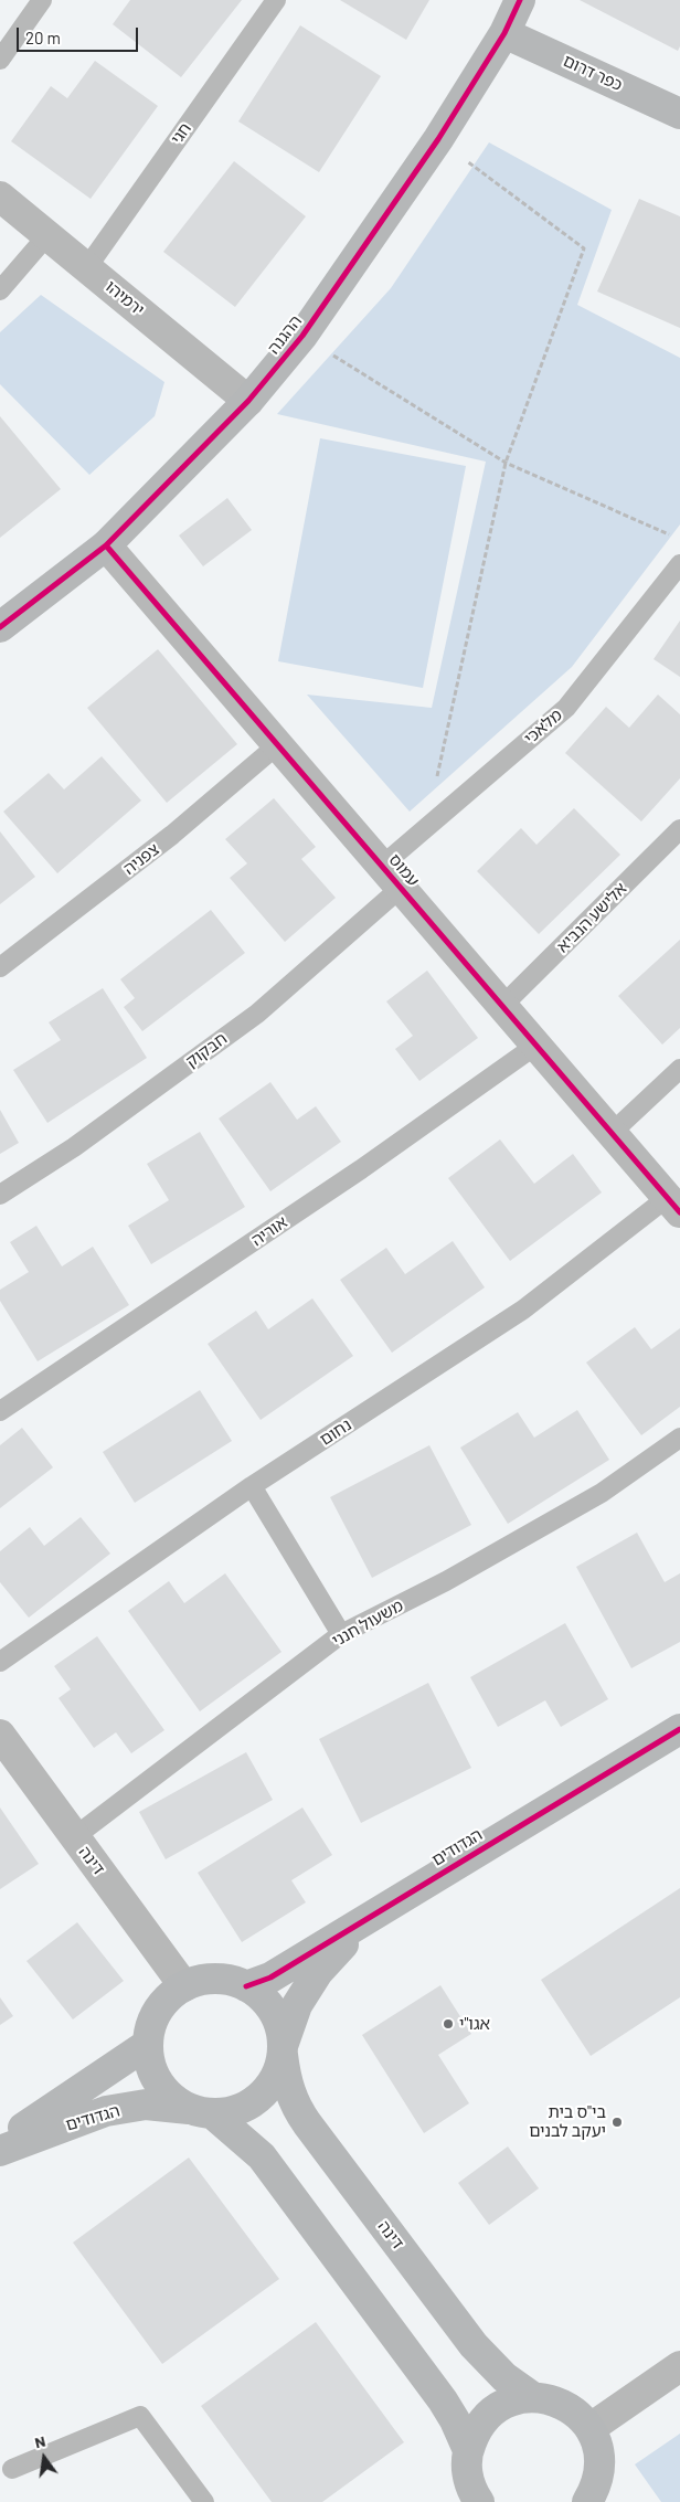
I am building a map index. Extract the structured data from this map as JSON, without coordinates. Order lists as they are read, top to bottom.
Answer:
{
  "streets": {
    "street": [
      "כפר דרום",
      "ירמיהו",
      "ההגנה",
      "עמוס",
      "הגדודים",
      "דינה"
    ],
    "lane": [
      "חגי",
      "מלאכי",
      "צפניה",
      "אלישע הנביא",
      "חבקוק",
      "אוריה",
      "נחום",
      "משעול חנני"
    ]
  },
  "crossings": [
    ["כפר דרום", "ההגנה"],
    ["חגי", "ירמיהו"],
    ["ירמיהו", "ההגנה"],
    ["ההגנה", "עמוס"],
    ["מלאכי", "עמוס"],
    ["מלאכי", "חבקוק"],
    ["צפניה", "עמוס"],
    ["עמוס", "אלישע הנביא"],
    ["עמוס", "חבקוק"],
    ["עמוס", "אוריה"],
    ["עמוס", "נחום"],
    ["משעול חנני", "דינה"],
    ["הגדודים", "דינה"]
  ],
  "places": ["אגו\"י", "בי\"ס בית יעקב לבנים"],
  "scale_bar": "20 m",
  "north": "top"
}
